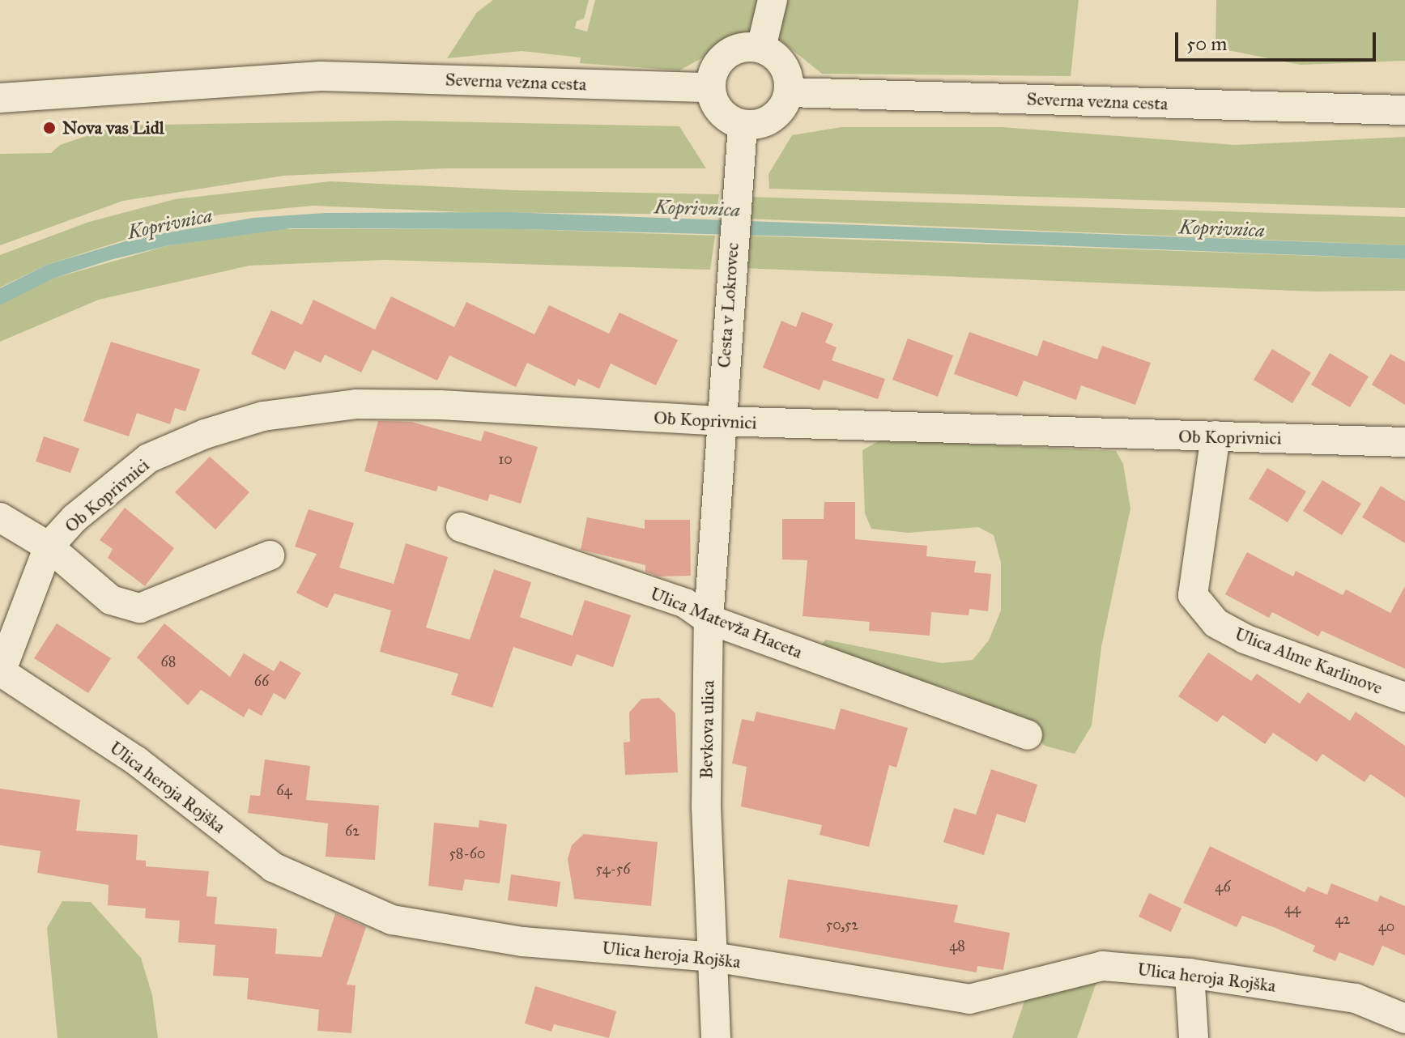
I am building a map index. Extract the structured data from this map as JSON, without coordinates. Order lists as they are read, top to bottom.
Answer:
{
  "streets": {
    "street": [
      "Severna vezna cesta",
      "Cesta v Lokrovec",
      "Ob Koprivnici",
      "Ulica Matevža Haceta",
      "Ulica Alme Karlinove",
      "Bevkova ulica",
      "Ulica heroja Rojška"
    ]
  },
  "crossings": [
    ["Severna vezna cesta", "Cesta v Lokrovec"],
    ["Cesta v Lokrovec", "Ob Koprivnici"],
    ["Cesta v Lokrovec", "Bevkova ulica"],
    ["Ob Koprivnici", "Ulica Alme Karlinove"],
    ["Ob Koprivnici", "Bevkova ulica"],
    ["Ob Koprivnici", "Ulica heroja Rojška"],
    ["Ulica Matevža Haceta", "Bevkova ulica"],
    ["Bevkova ulica", "Ulica heroja Rojška"]
  ],
  "water": ["Koprivnica"],
  "places": ["Nova vas Lidl"],
  "house_numbers": [
    "10",
    "68",
    "66",
    "64",
    "62",
    "58-60",
    "54-56",
    "46",
    "44",
    "42",
    "50,52",
    "40",
    "48"
  ],
  "scale_bar": "50 m"
}
